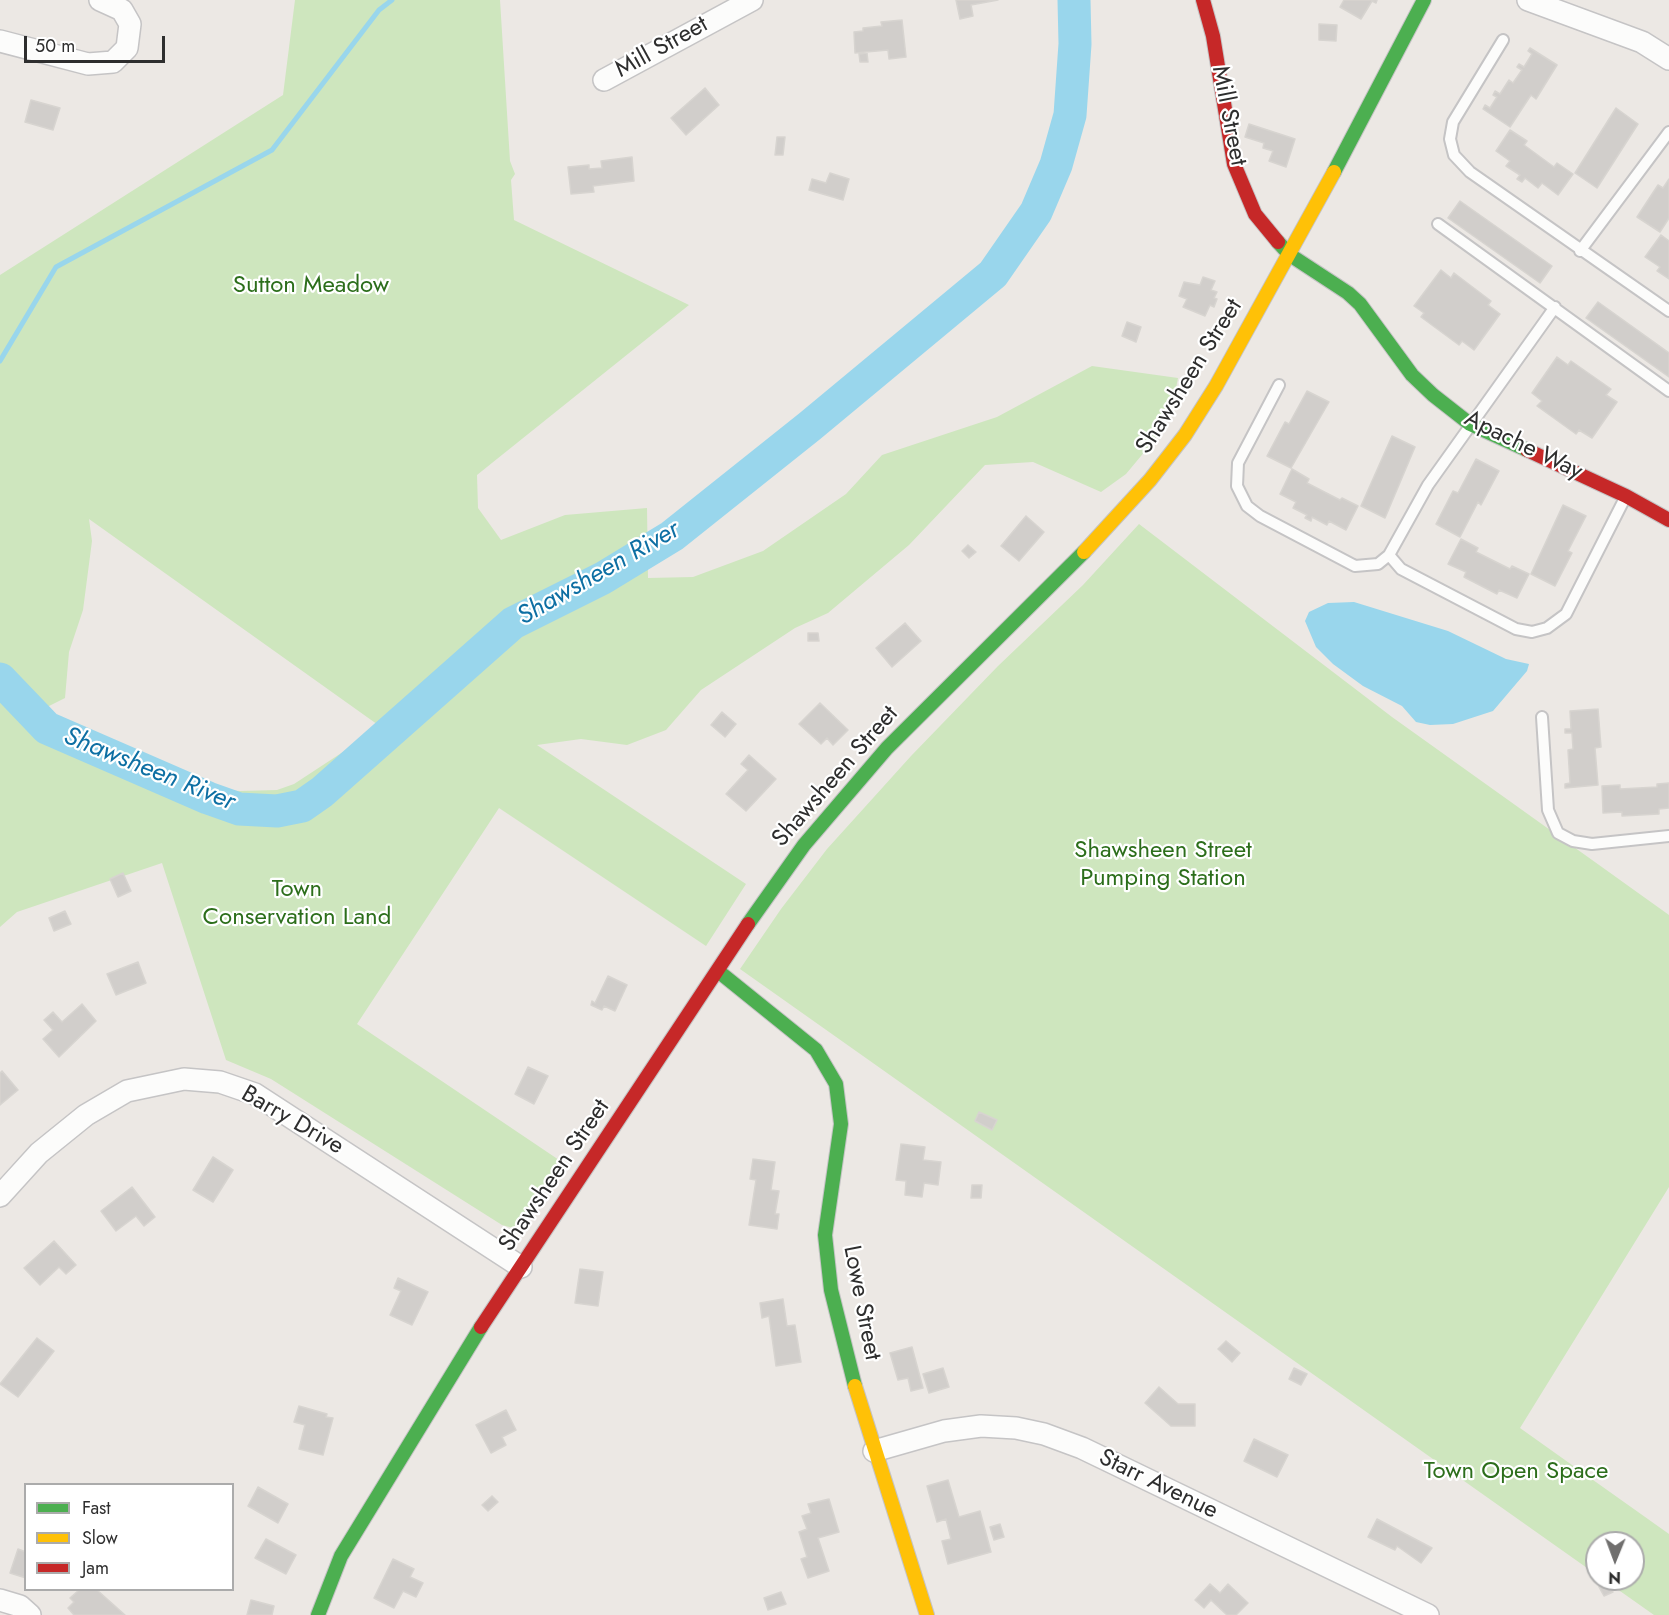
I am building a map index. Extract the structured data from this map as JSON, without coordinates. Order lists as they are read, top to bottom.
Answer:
{
  "streets": {
    "main road": [
      "Mill Street",
      "Shawsheen Street",
      "Apache Way",
      "Lowe Street"
    ],
    "street": ["Barry Drive", "Starr Avenue"]
  },
  "crossings": [
    ["Mill Street", "Shawsheen Street"],
    ["Mill Street", "Apache Way"],
    ["Shawsheen Street", "Apache Way"],
    ["Shawsheen Street", "Barry Drive"],
    ["Shawsheen Street", "Lowe Street"],
    ["Lowe Street", "Starr Avenue"]
  ],
  "water": ["Shawsheen River"],
  "parks": [
    "Sutton Meadow",
    "Shawsheen Street Pumping Station",
    "Town Conservation Land",
    "Town Open Space"
  ],
  "legend": ["Fast", "Slow", "Jam"],
  "scale_bar": "50 m",
  "north": "bottom"
}
